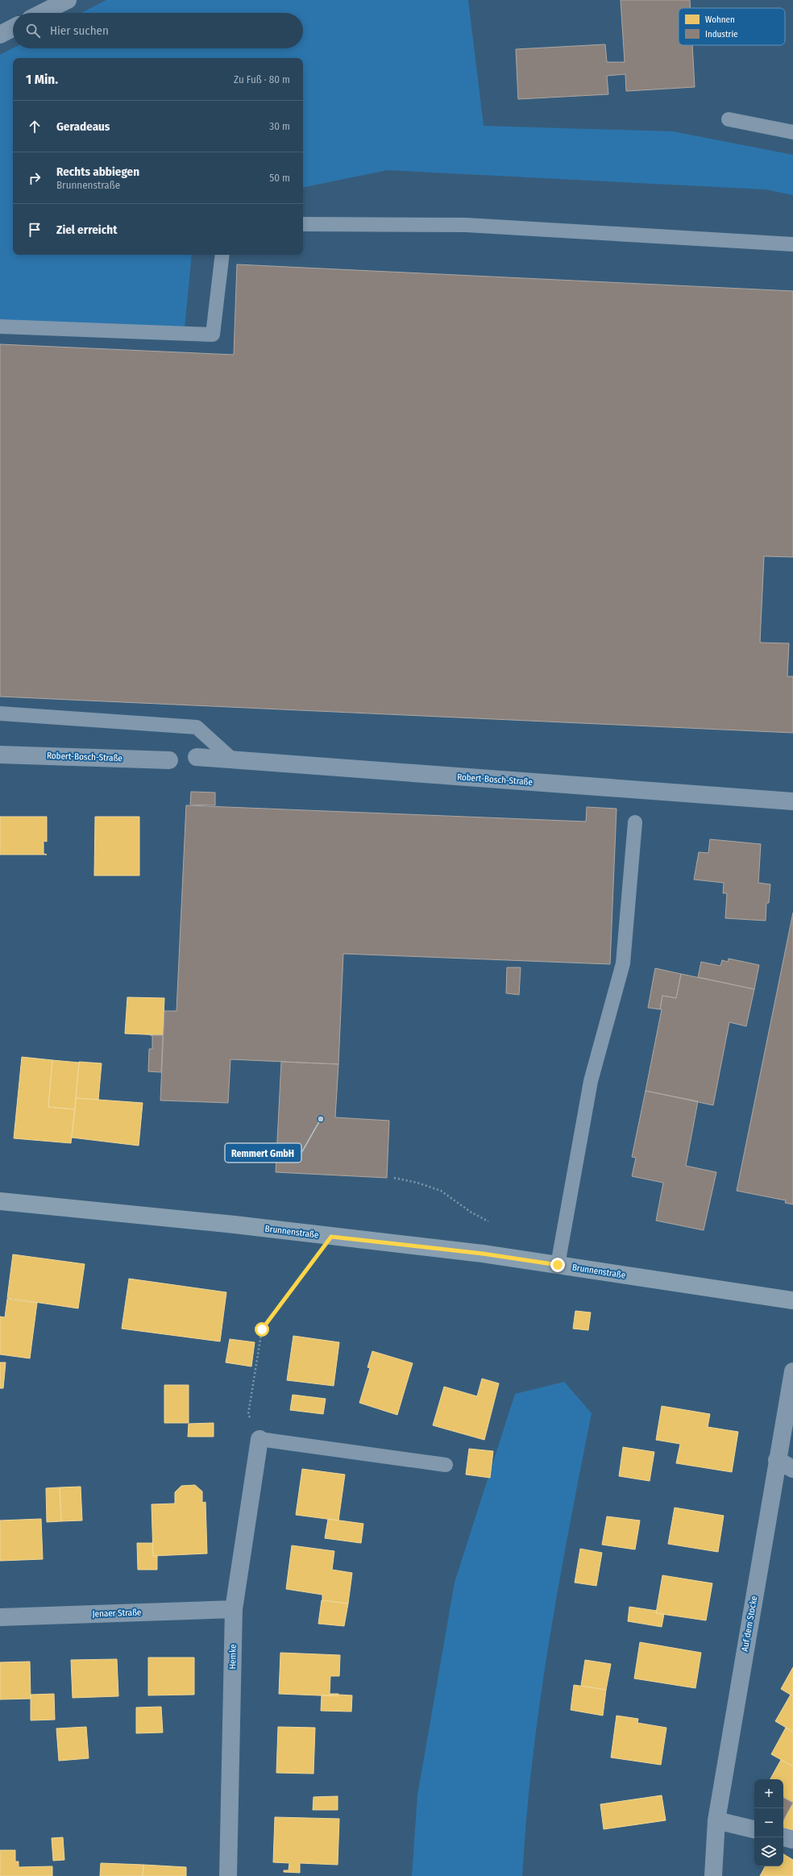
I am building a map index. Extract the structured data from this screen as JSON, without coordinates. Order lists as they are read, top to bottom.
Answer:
{
  "streets": {
    "street": [
      "Robert-Bosch-Straße",
      "Brunnenstraße",
      "Jenaer Straße",
      "Auf dem Stocke",
      "Hemke"
    ]
  },
  "crossings": [
    ["Jenaer Straße", "Hemke"]
  ],
  "places": ["Remmert GmbH"],
  "legend": ["Wohnen", "Industrie"],
  "page": {
    "search": "Hier suchen",
    "heading": ["1 Min.", "Zu Fuß · 80 m"],
    "list": [
      ["Geradeaus", "30 m"],
      ["Rechts abbiegen", "Brunnenstraße", "50 m"],
      "Ziel erreicht"
    ],
    "map_buttons": ["+", "−"]
  }
}
